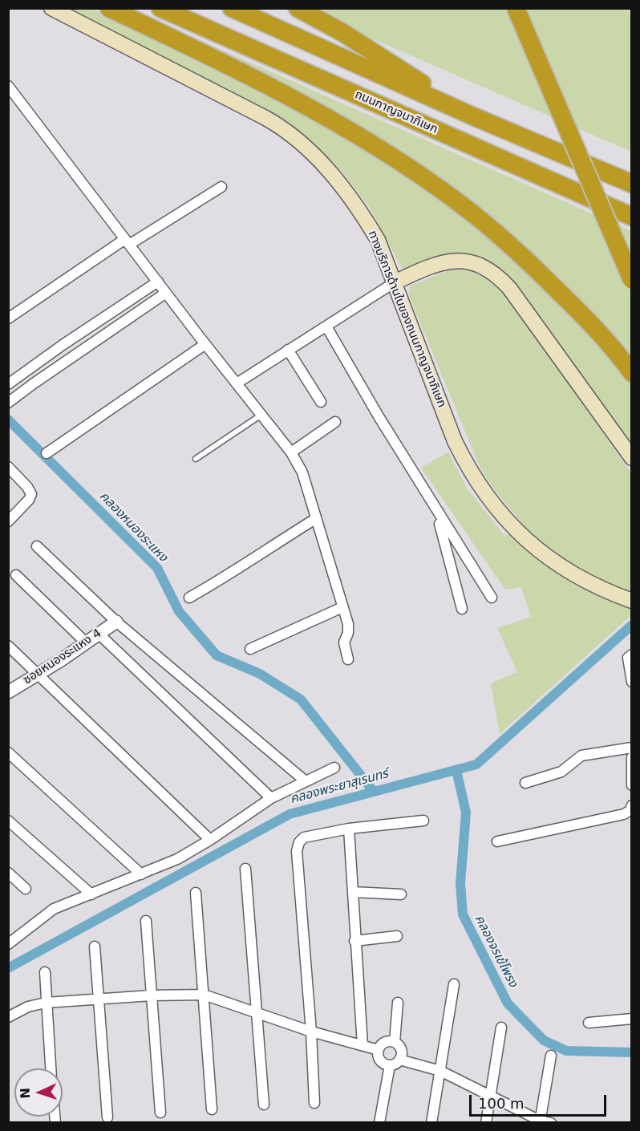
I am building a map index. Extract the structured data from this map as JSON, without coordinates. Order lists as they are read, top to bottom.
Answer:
{
  "streets": {
    "highway": ["ถนนกาญจนาภิเษก"],
    "main road": ["ทางบริการด้านในของถนนกาญจนาภิเษก"],
    "street": ["ซอยหนองระแหง 4"]
  },
  "water": ["คลองหนองระแหง", "คลองพระยาสุเรนทร์", "คลองจรเข้โพรง"],
  "scale_bar": "100 m",
  "north": "left"
}
